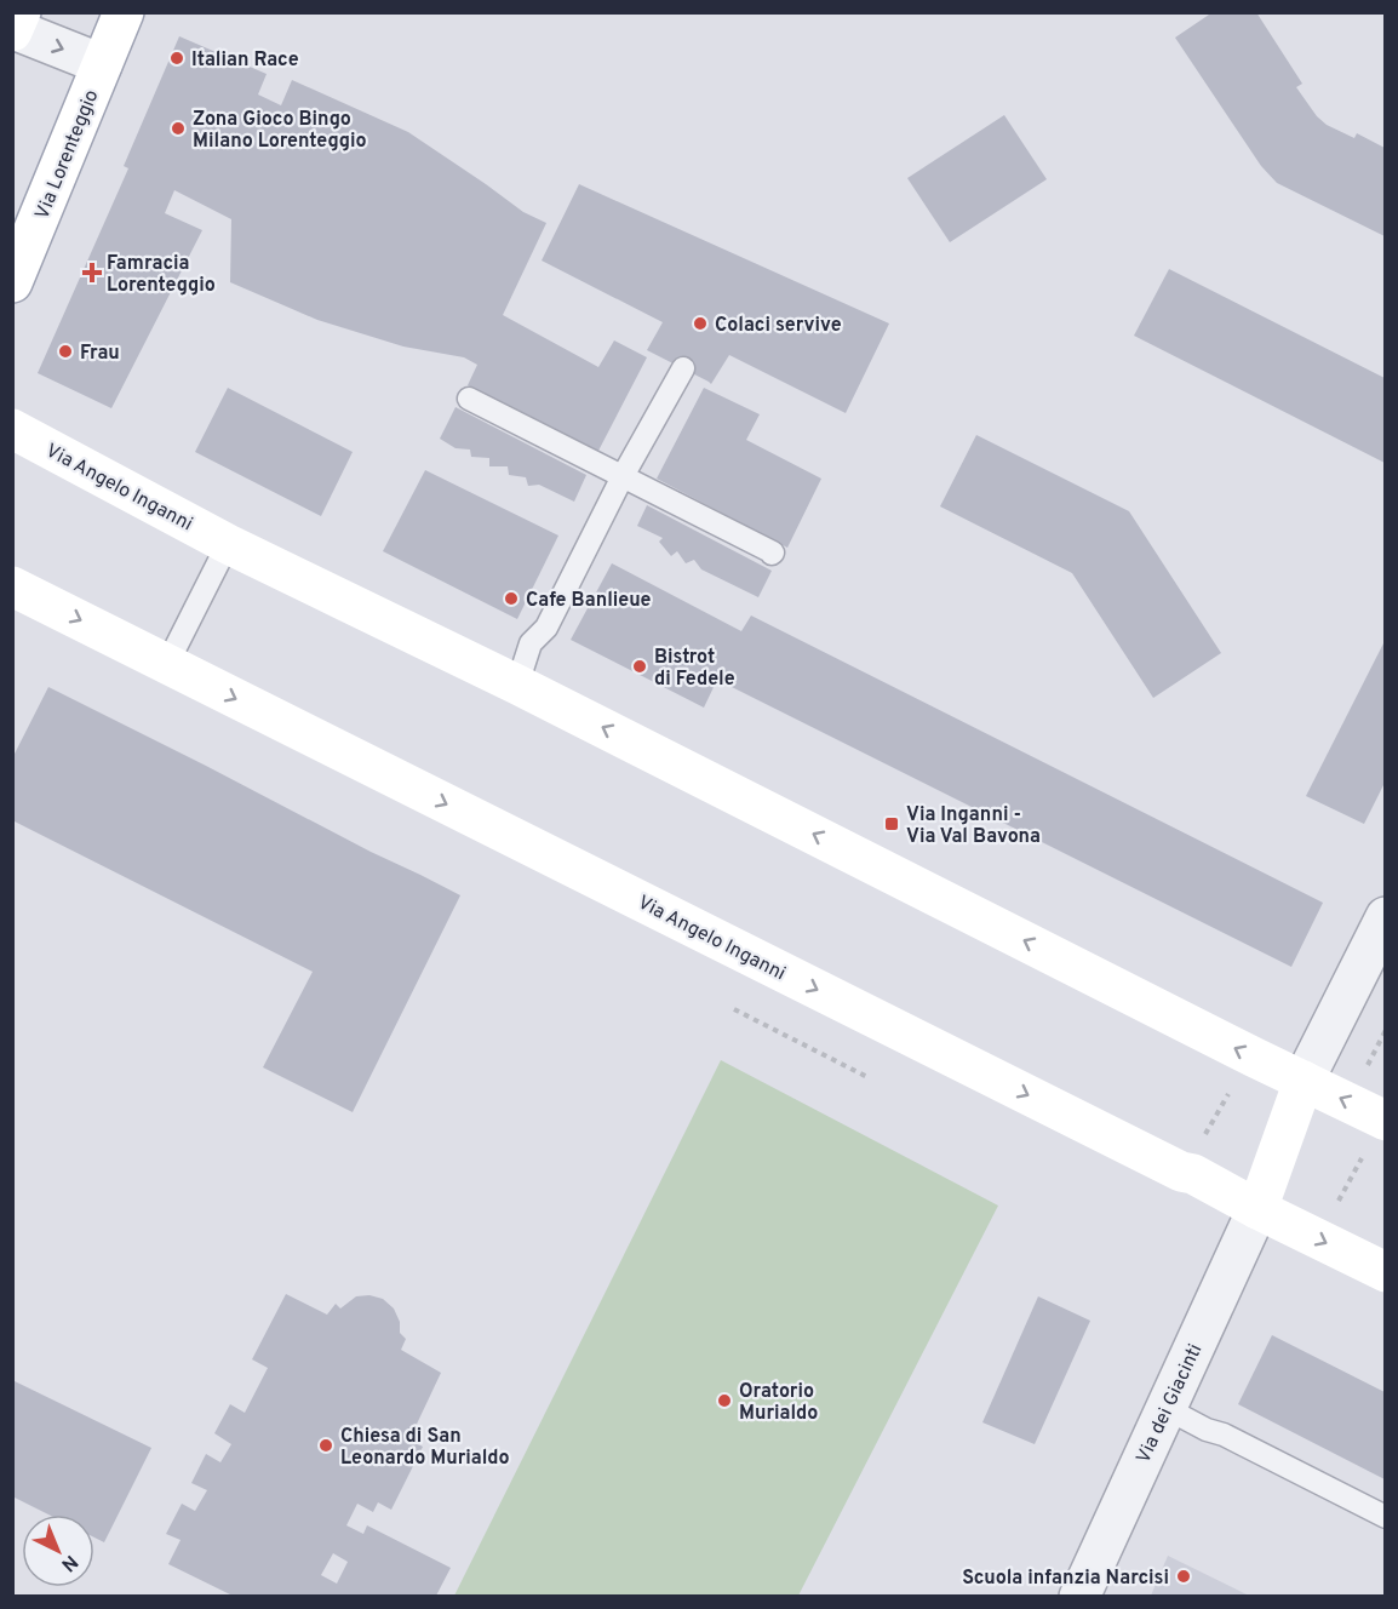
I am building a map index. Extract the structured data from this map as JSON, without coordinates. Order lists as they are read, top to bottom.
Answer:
{
  "streets": {
    "street": ["Via Lorenteggio", "Via Angelo Inganni", "Via dei Giacinti"]
  },
  "crossings": [
    ["Via Angelo Inganni", "Via dei Giacinti"]
  ],
  "places": {
    "other": [
      "Italian Race",
      "Zona Gioco Bingo Milano Lorenteggio",
      "Colaci servive",
      "Frau",
      "Cafe Banlieue",
      "Bistrot di Fedele",
      "Oratorio Murialdo",
      "Chiesa di San Leonardo Murialdo",
      "Scuola infanzia Narcisi"
    ],
    "health": ["Famracia Lorenteggio"],
    "transit": ["Via Inganni - Via Val Bavona"]
  },
  "north": "bottom right"
}
